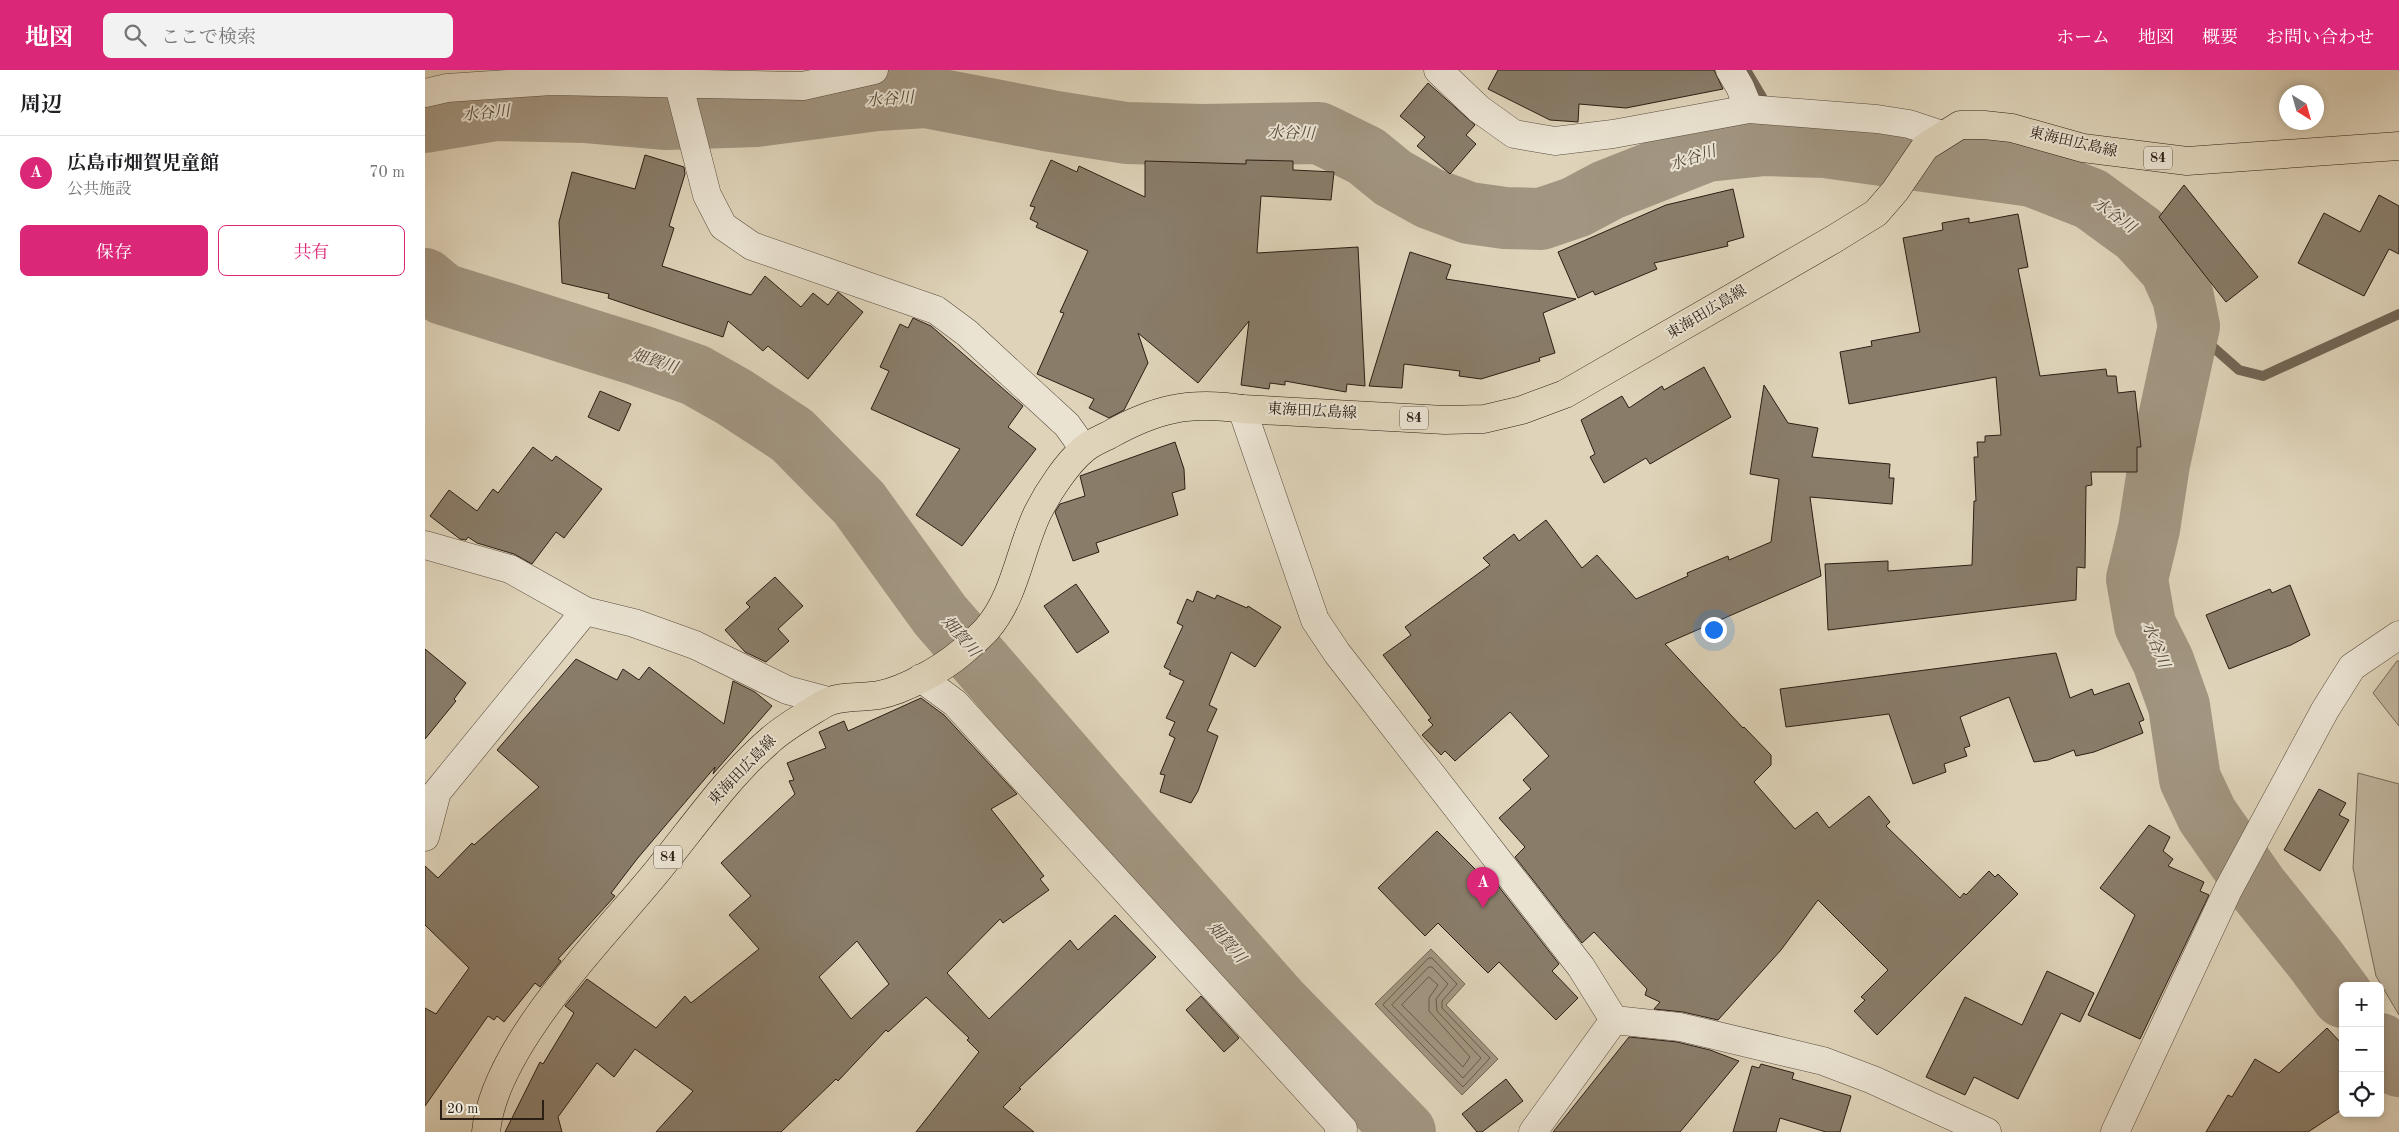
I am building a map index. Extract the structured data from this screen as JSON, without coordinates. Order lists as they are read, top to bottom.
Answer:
{
  "streets": {
    "main road": ["東海田広島線", "84"]
  },
  "water": ["水谷川", "畑賀川"],
  "scale_bar": "20 m",
  "north": "bottom right",
  "page": {
    "header": "地図",
    "search": "ここで検索",
    "nav": [
      "ホーム",
      "地図",
      "概要",
      "お問い合わせ"
    ],
    "heading": "周辺",
    "list": [
      {
        "mark": "A",
        "name": "広島市畑賀児童館",
        "note": "公共施設",
        "value": "70 m"
      }
    ],
    "buttons": ["保存", "共有"],
    "pins": "A",
    "map_buttons": ["+", "−"],
    "scale": "20 m"
  }
}
